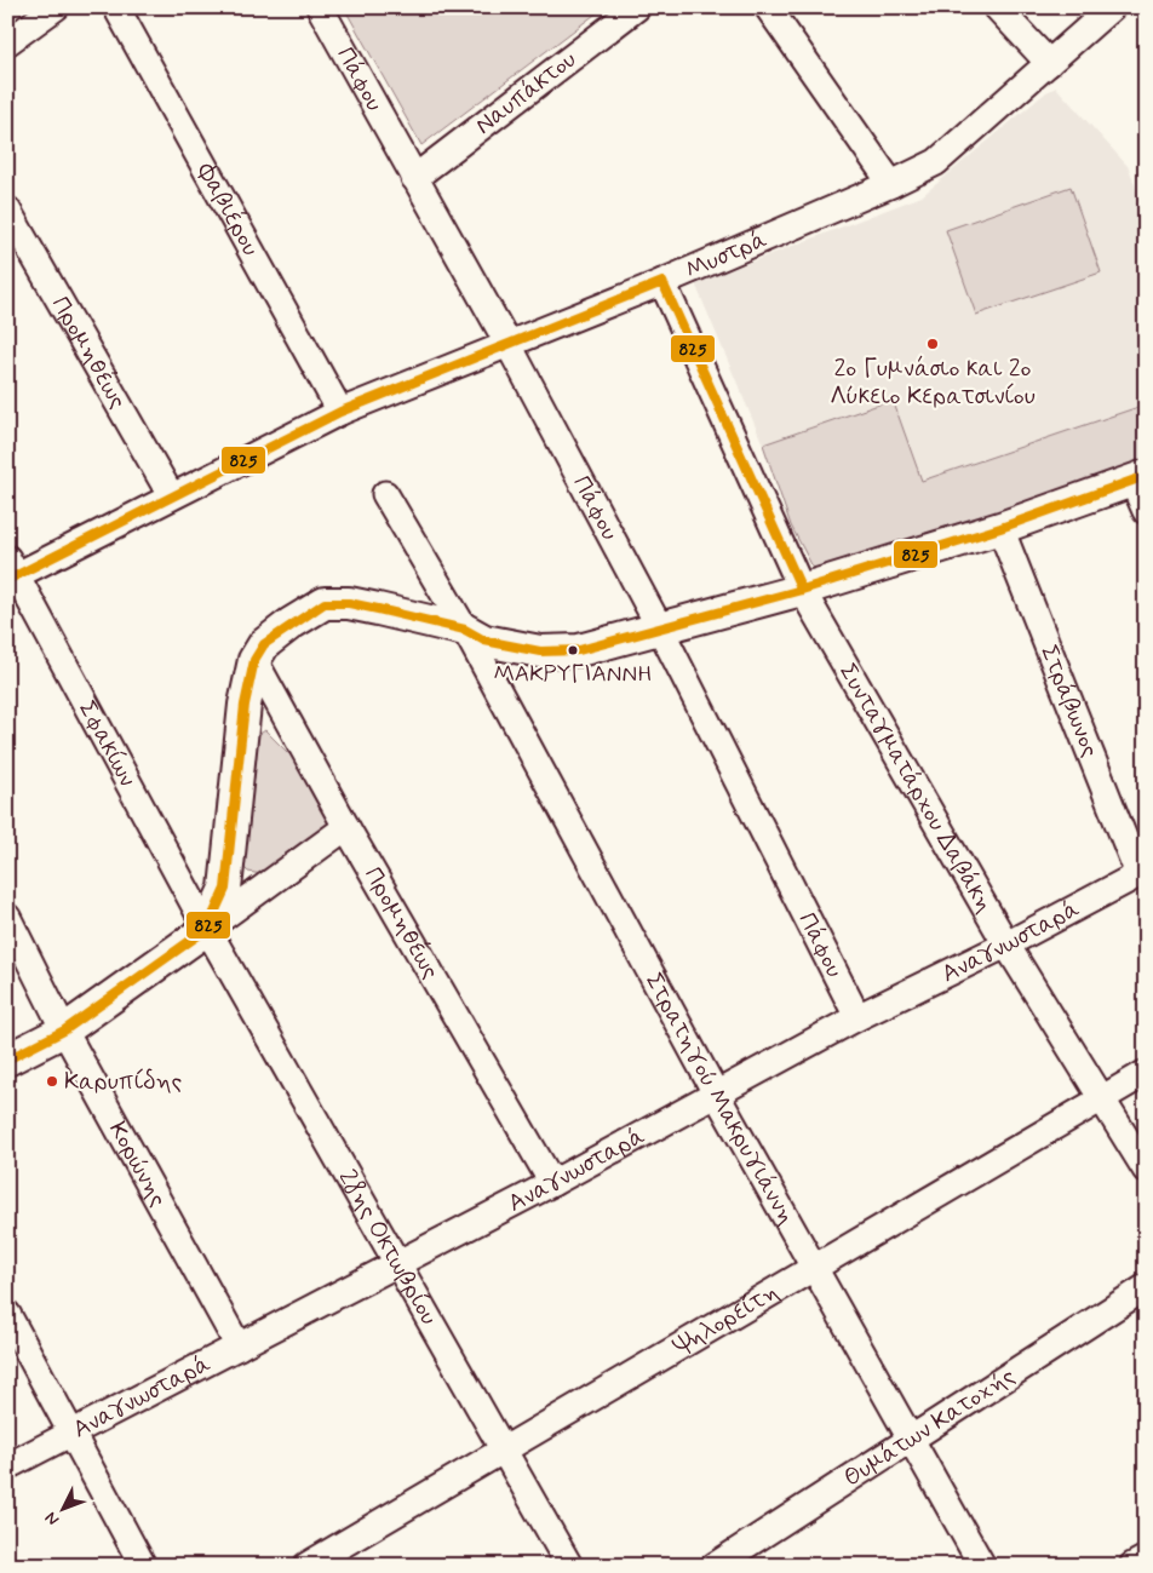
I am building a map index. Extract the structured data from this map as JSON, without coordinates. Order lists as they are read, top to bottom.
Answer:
{
  "streets": {
    "street": [
      "Πάφου",
      "Ναυπάκτου",
      "Φαβιέρου",
      "Μυστρά",
      "Προμηθέως",
      "Στράβωνος",
      "Σφακίων",
      "Συνταγματάρχου Δαβάκη",
      "Αναγνωσταρά",
      "Στρατηγού Μακρυγιάννη",
      "Κορώνης",
      "28ης Οκτωβρίου",
      "Ψηλορείτη",
      "Θυμάτων Κατοχής"
    ]
  },
  "crossings": [
    ["Πάφου", "Ναυπάκτου"],
    ["Πάφου", "Μυστρά"],
    ["Πάφου", "Αναγνωσταρά"],
    ["Φαβιέρου", "Μυστρά"],
    ["Μυστρά", "Προμηθέως"],
    ["Μυστρά", "Σφακίων"],
    ["Μυστρά", "Συνταγματάρχου Δαβάκη"],
    ["Προμηθέως", "Αναγνωσταρά"],
    ["Στράβωνος", "Αναγνωσταρά"],
    ["Σφακίων", "28ης Οκτωβρίου"],
    ["Συνταγματάρχου Δαβάκη", "Αναγνωσταρά"],
    ["Συνταγματάρχου Δαβάκη", "Ψηλορείτη"],
    ["Αναγνωσταρά", "Στρατηγού Μακρυγιάννη"],
    ["Αναγνωσταρά", "Κορώνης"],
    ["Αναγνωσταρά", "28ης Οκτωβρίου"],
    ["Στρατηγού Μακρυγιάννη", "Ψηλορείτη"],
    ["Στρατηγού Μακρυγιάννη", "Θυμάτων Κατοχής"],
    ["28ης Οκτωβρίου", "Ψηλορείτη"]
  ],
  "places": ["2ο Γυμνάσιο και 2ο Λύκειο Κερατσινίου", "ΜΑΚΡΥΓΙΑΝΝΗ", "Καρυπίδης"],
  "lines": ["transit line 825"],
  "north": "bottom left"
}
